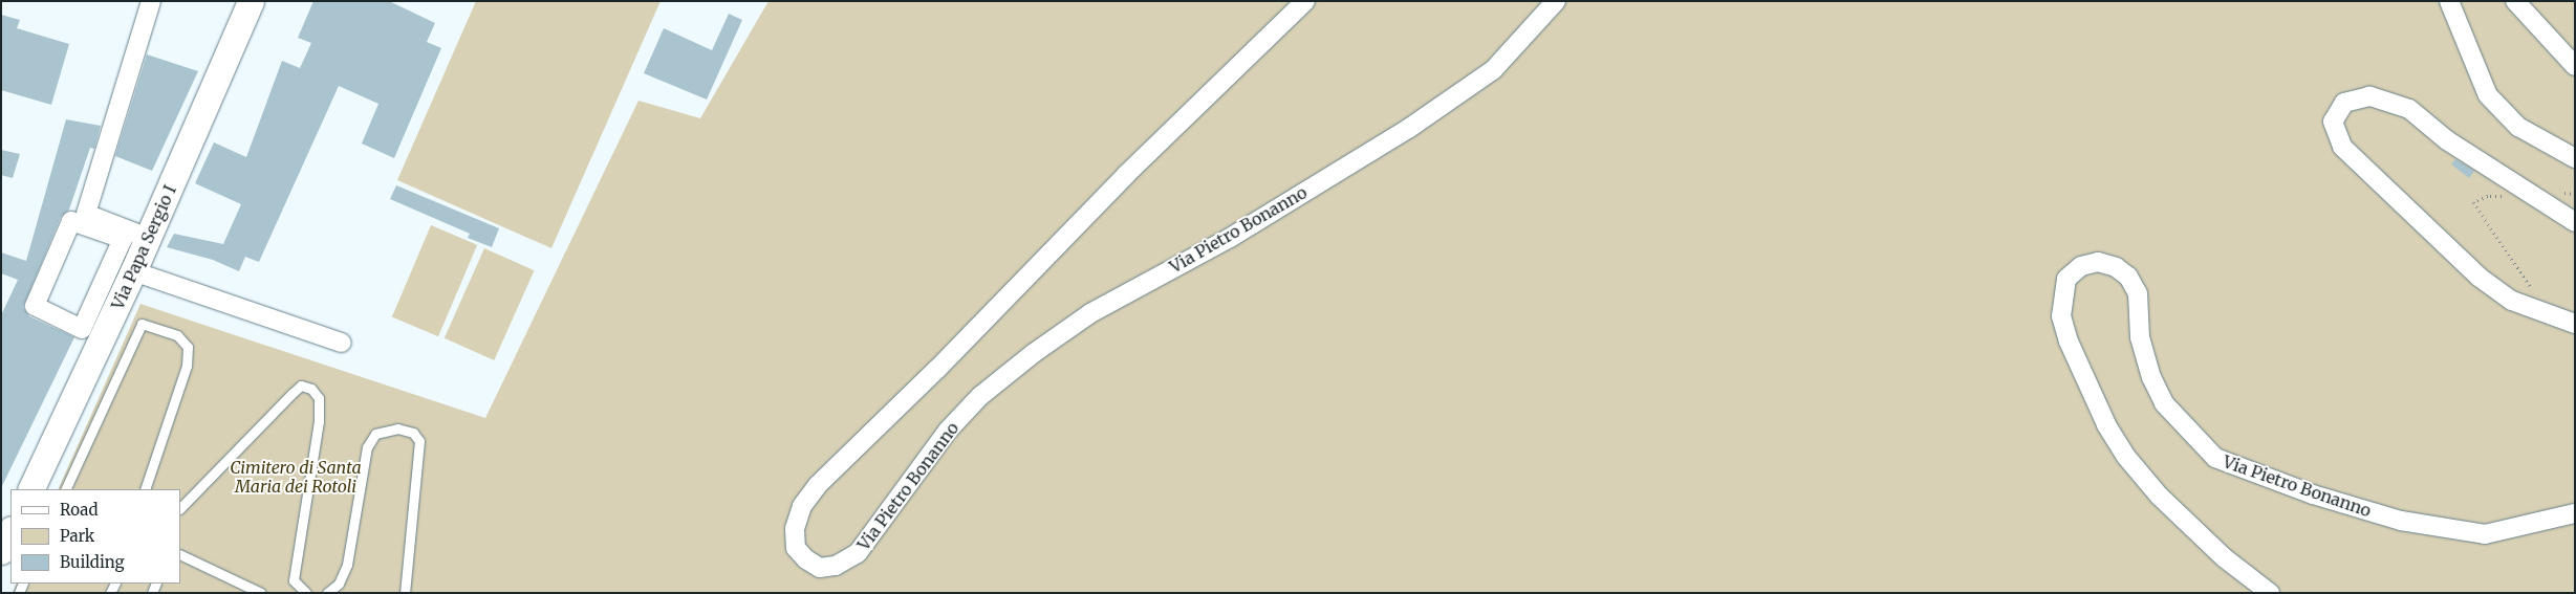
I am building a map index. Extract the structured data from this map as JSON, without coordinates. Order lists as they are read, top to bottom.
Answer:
{
  "streets": {
    "main road": ["Via Papa Sergio I"],
    "street": ["Via Pietro Bonanno"]
  },
  "parks": ["Cimitero di Santa Maria dei Rotoli"],
  "legend": ["Road", "Park", "Building"]
}
